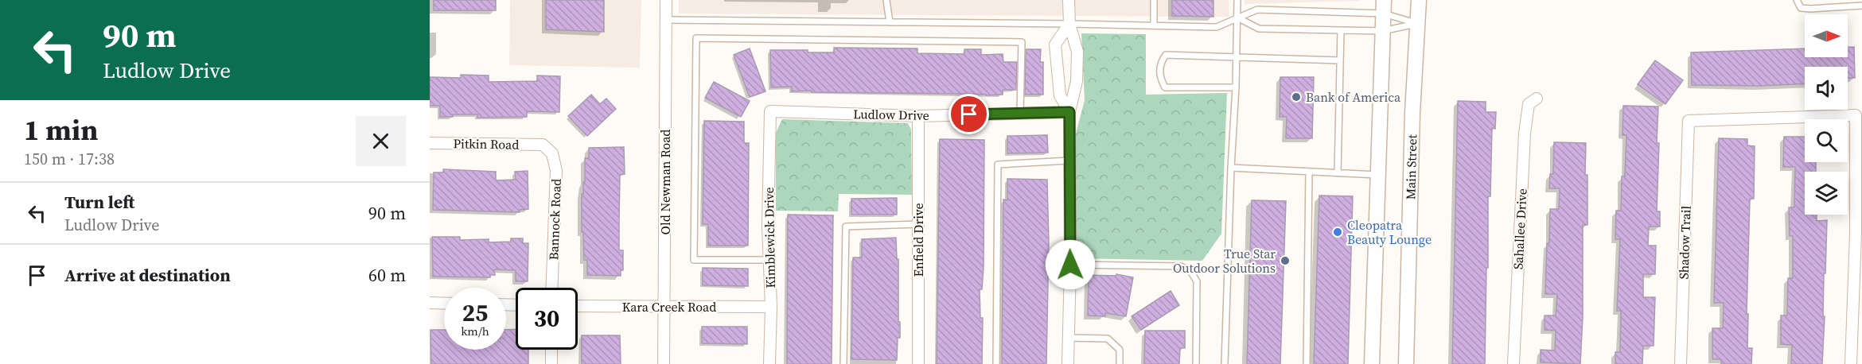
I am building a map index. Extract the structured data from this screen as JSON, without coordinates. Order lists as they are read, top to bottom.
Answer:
{
  "streets": {
    "main road": ["Main Street"],
    "street": [
      "Ludlow Drive",
      "Pitkin Road",
      "Old Newman Road",
      "Bannock Road",
      "Sahallee Drive",
      "Kimblewick Drive",
      "Enfield Drive",
      "Shadow Trail",
      "Kara Creek Road"
    ]
  },
  "crossings": [
    ["Ludlow Drive", "Kimblewick Drive"],
    ["Ludlow Drive", "Enfield Drive"],
    ["Pitkin Road", "Bannock Road"],
    ["Old Newman Road", "Kara Creek Road"],
    ["Kimblewick Drive", "Kara Creek Road"]
  ],
  "places": ["Bank of America", "Cleopatra Beauty Lounge", "True Star Outdoor Solutions"],
  "north": "right",
  "page": {
    "turn": ["90 m", "Ludlow Drive"],
    "heading": ["1 min", "150 m · 17:38"],
    "list": [
      {
        "name": "Turn left",
        "note": "Ludlow Drive",
        "value": "90 m"
      },
      {
        "name": "Arrive at destination",
        "value": "60 m"
      }
    ],
    "speed": "25 km/h",
    "limit": "30"
  }
}
